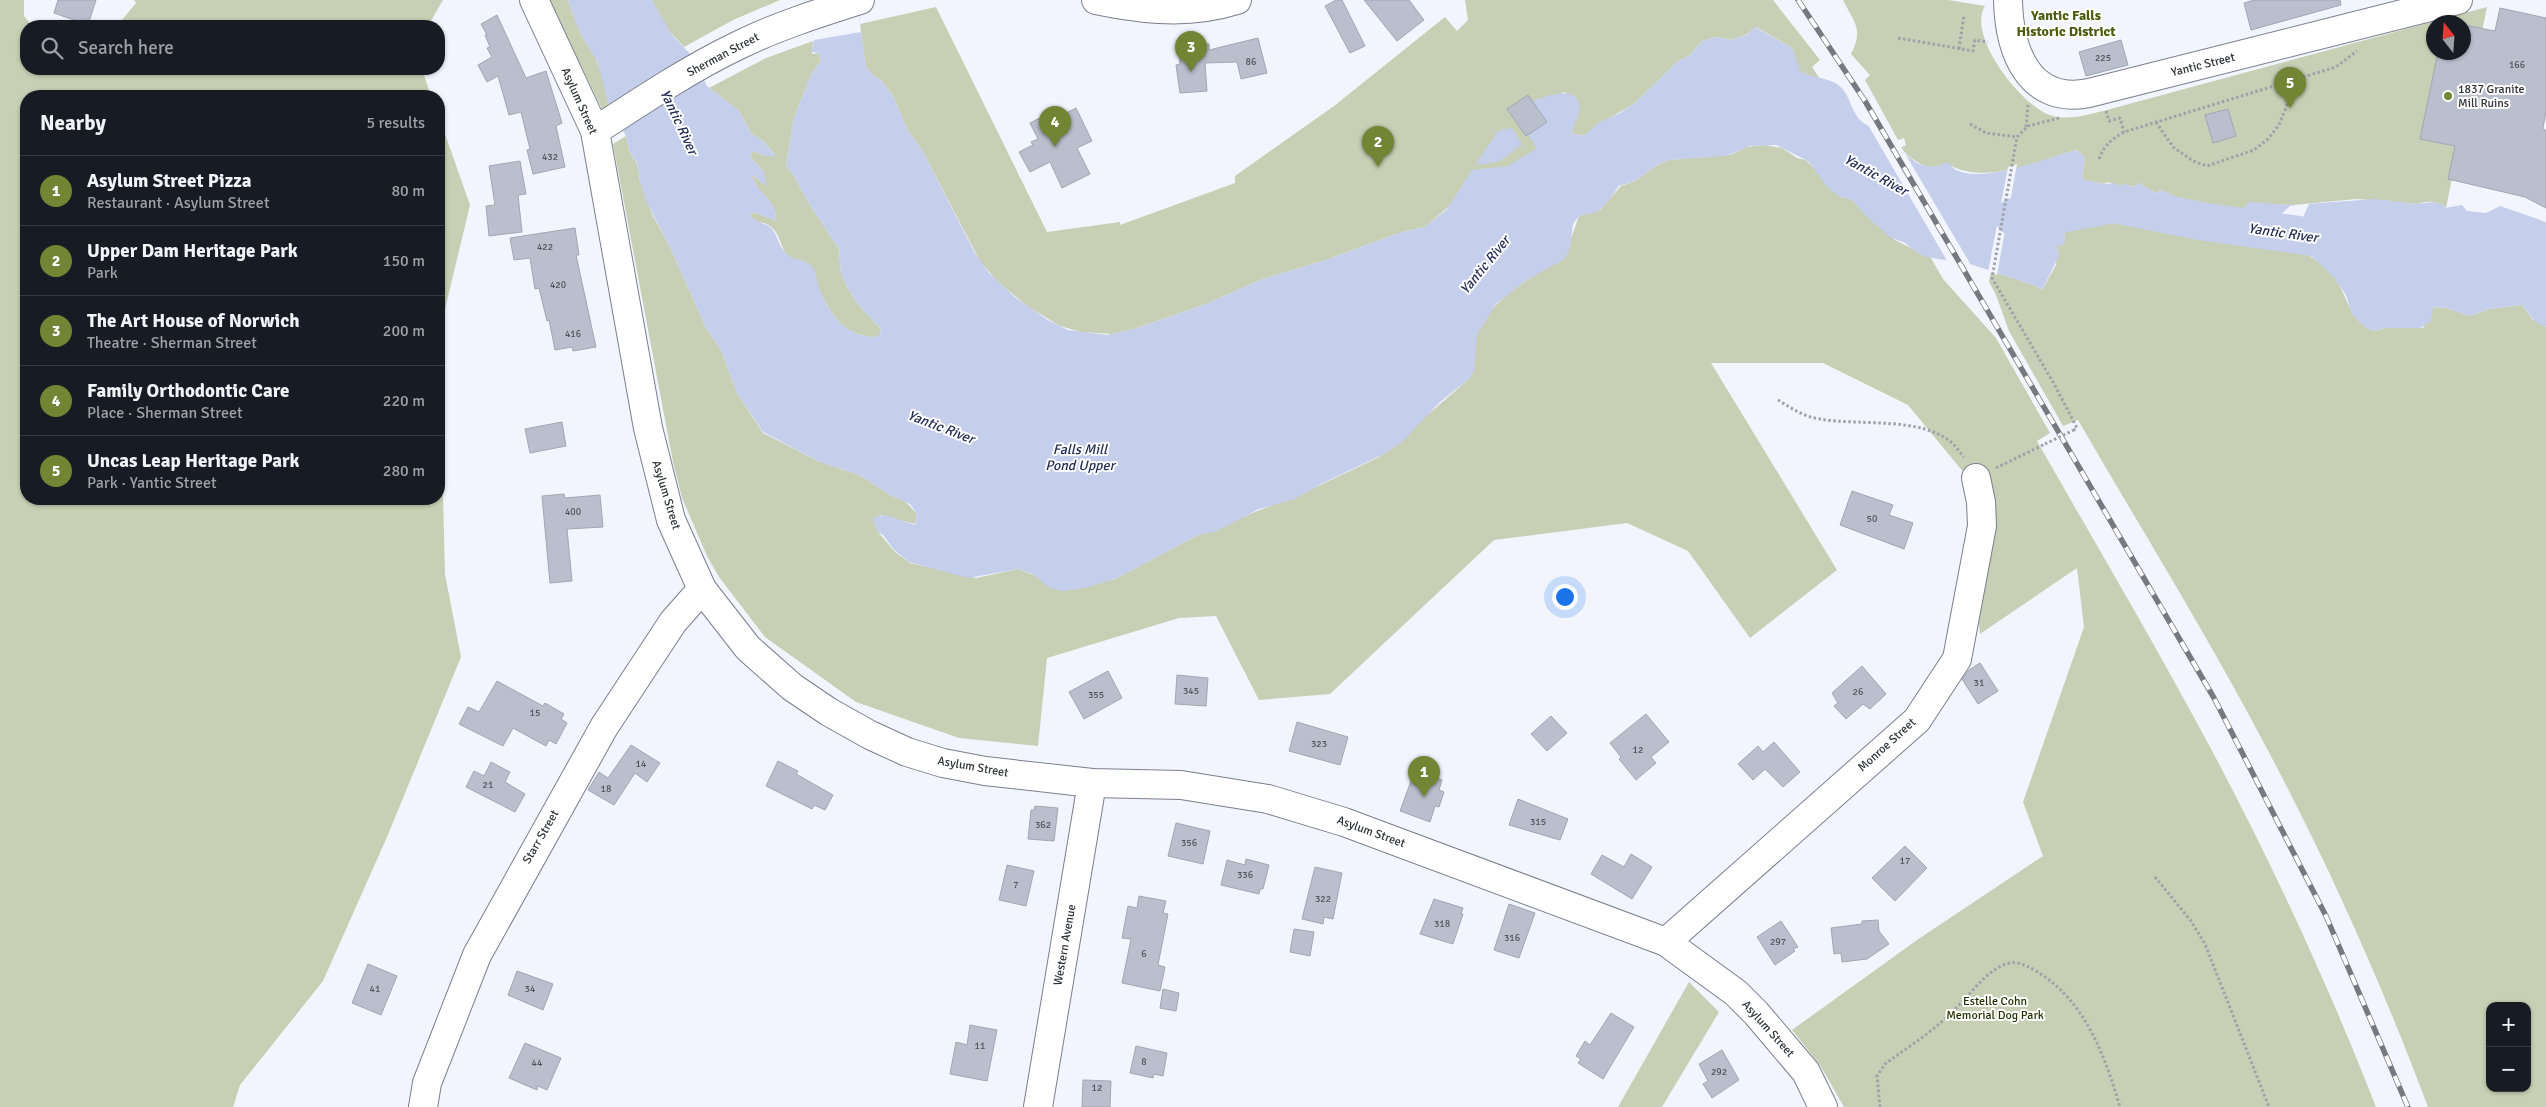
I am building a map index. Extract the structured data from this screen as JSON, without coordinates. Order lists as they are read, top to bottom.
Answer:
{
  "streets": {
    "street": [
      "Sherman Street",
      "Yantic Street",
      "Asylum Street",
      "Monroe Street",
      "Starr Street",
      "Western Avenue"
    ]
  },
  "crossings": [
    ["Sherman Street", "Asylum Street"],
    ["Asylum Street", "Monroe Street"],
    ["Asylum Street", "Starr Street"],
    ["Asylum Street", "Western Avenue"]
  ],
  "districts": ["Yantic Falls Historic District"],
  "water": ["Yantic River", "Falls Mill Pond Upper"],
  "parks": ["Estelle Cohn Memorial Dog Park"],
  "places": ["1837 Granite Mill Ruins"],
  "house_numbers": [
    "225",
    "86",
    "166",
    "432",
    "422",
    "420",
    "416",
    "400",
    "50",
    "31",
    "345",
    "26",
    "355",
    "15",
    "323",
    "12",
    "14",
    "21",
    "18",
    "315",
    "362",
    "356",
    "17",
    "336",
    "7",
    "322",
    "318",
    "316",
    "297",
    "6",
    "41",
    "34",
    "11",
    "8",
    "44",
    "292",
    "12"
  ],
  "north": "top",
  "page": {
    "search": "Search here",
    "pins": [
      "3",
      "5",
      "4",
      "2",
      "1"
    ],
    "heading": ["Nearby", "5 results"],
    "list": [
      {
        "mark": "1",
        "name": "Asylum Street Pizza",
        "note": "Restaurant · Asylum Street",
        "value": "80 m"
      },
      {
        "mark": "2",
        "name": "Upper Dam Heritage Park",
        "note": "Park",
        "value": "150 m"
      },
      {
        "mark": "3",
        "name": "The Art House of Norwich",
        "note": "Theatre · Sherman Street",
        "value": "200 m"
      },
      {
        "mark": "4",
        "name": "Family Orthodontic Care",
        "note": "Place · Sherman Street",
        "value": "220 m"
      },
      {
        "mark": "5",
        "name": "Uncas Leap Heritage Park",
        "note": "Park · Yantic Street",
        "value": "280 m"
      }
    ],
    "map_buttons": ["+", "−"]
  }
}
